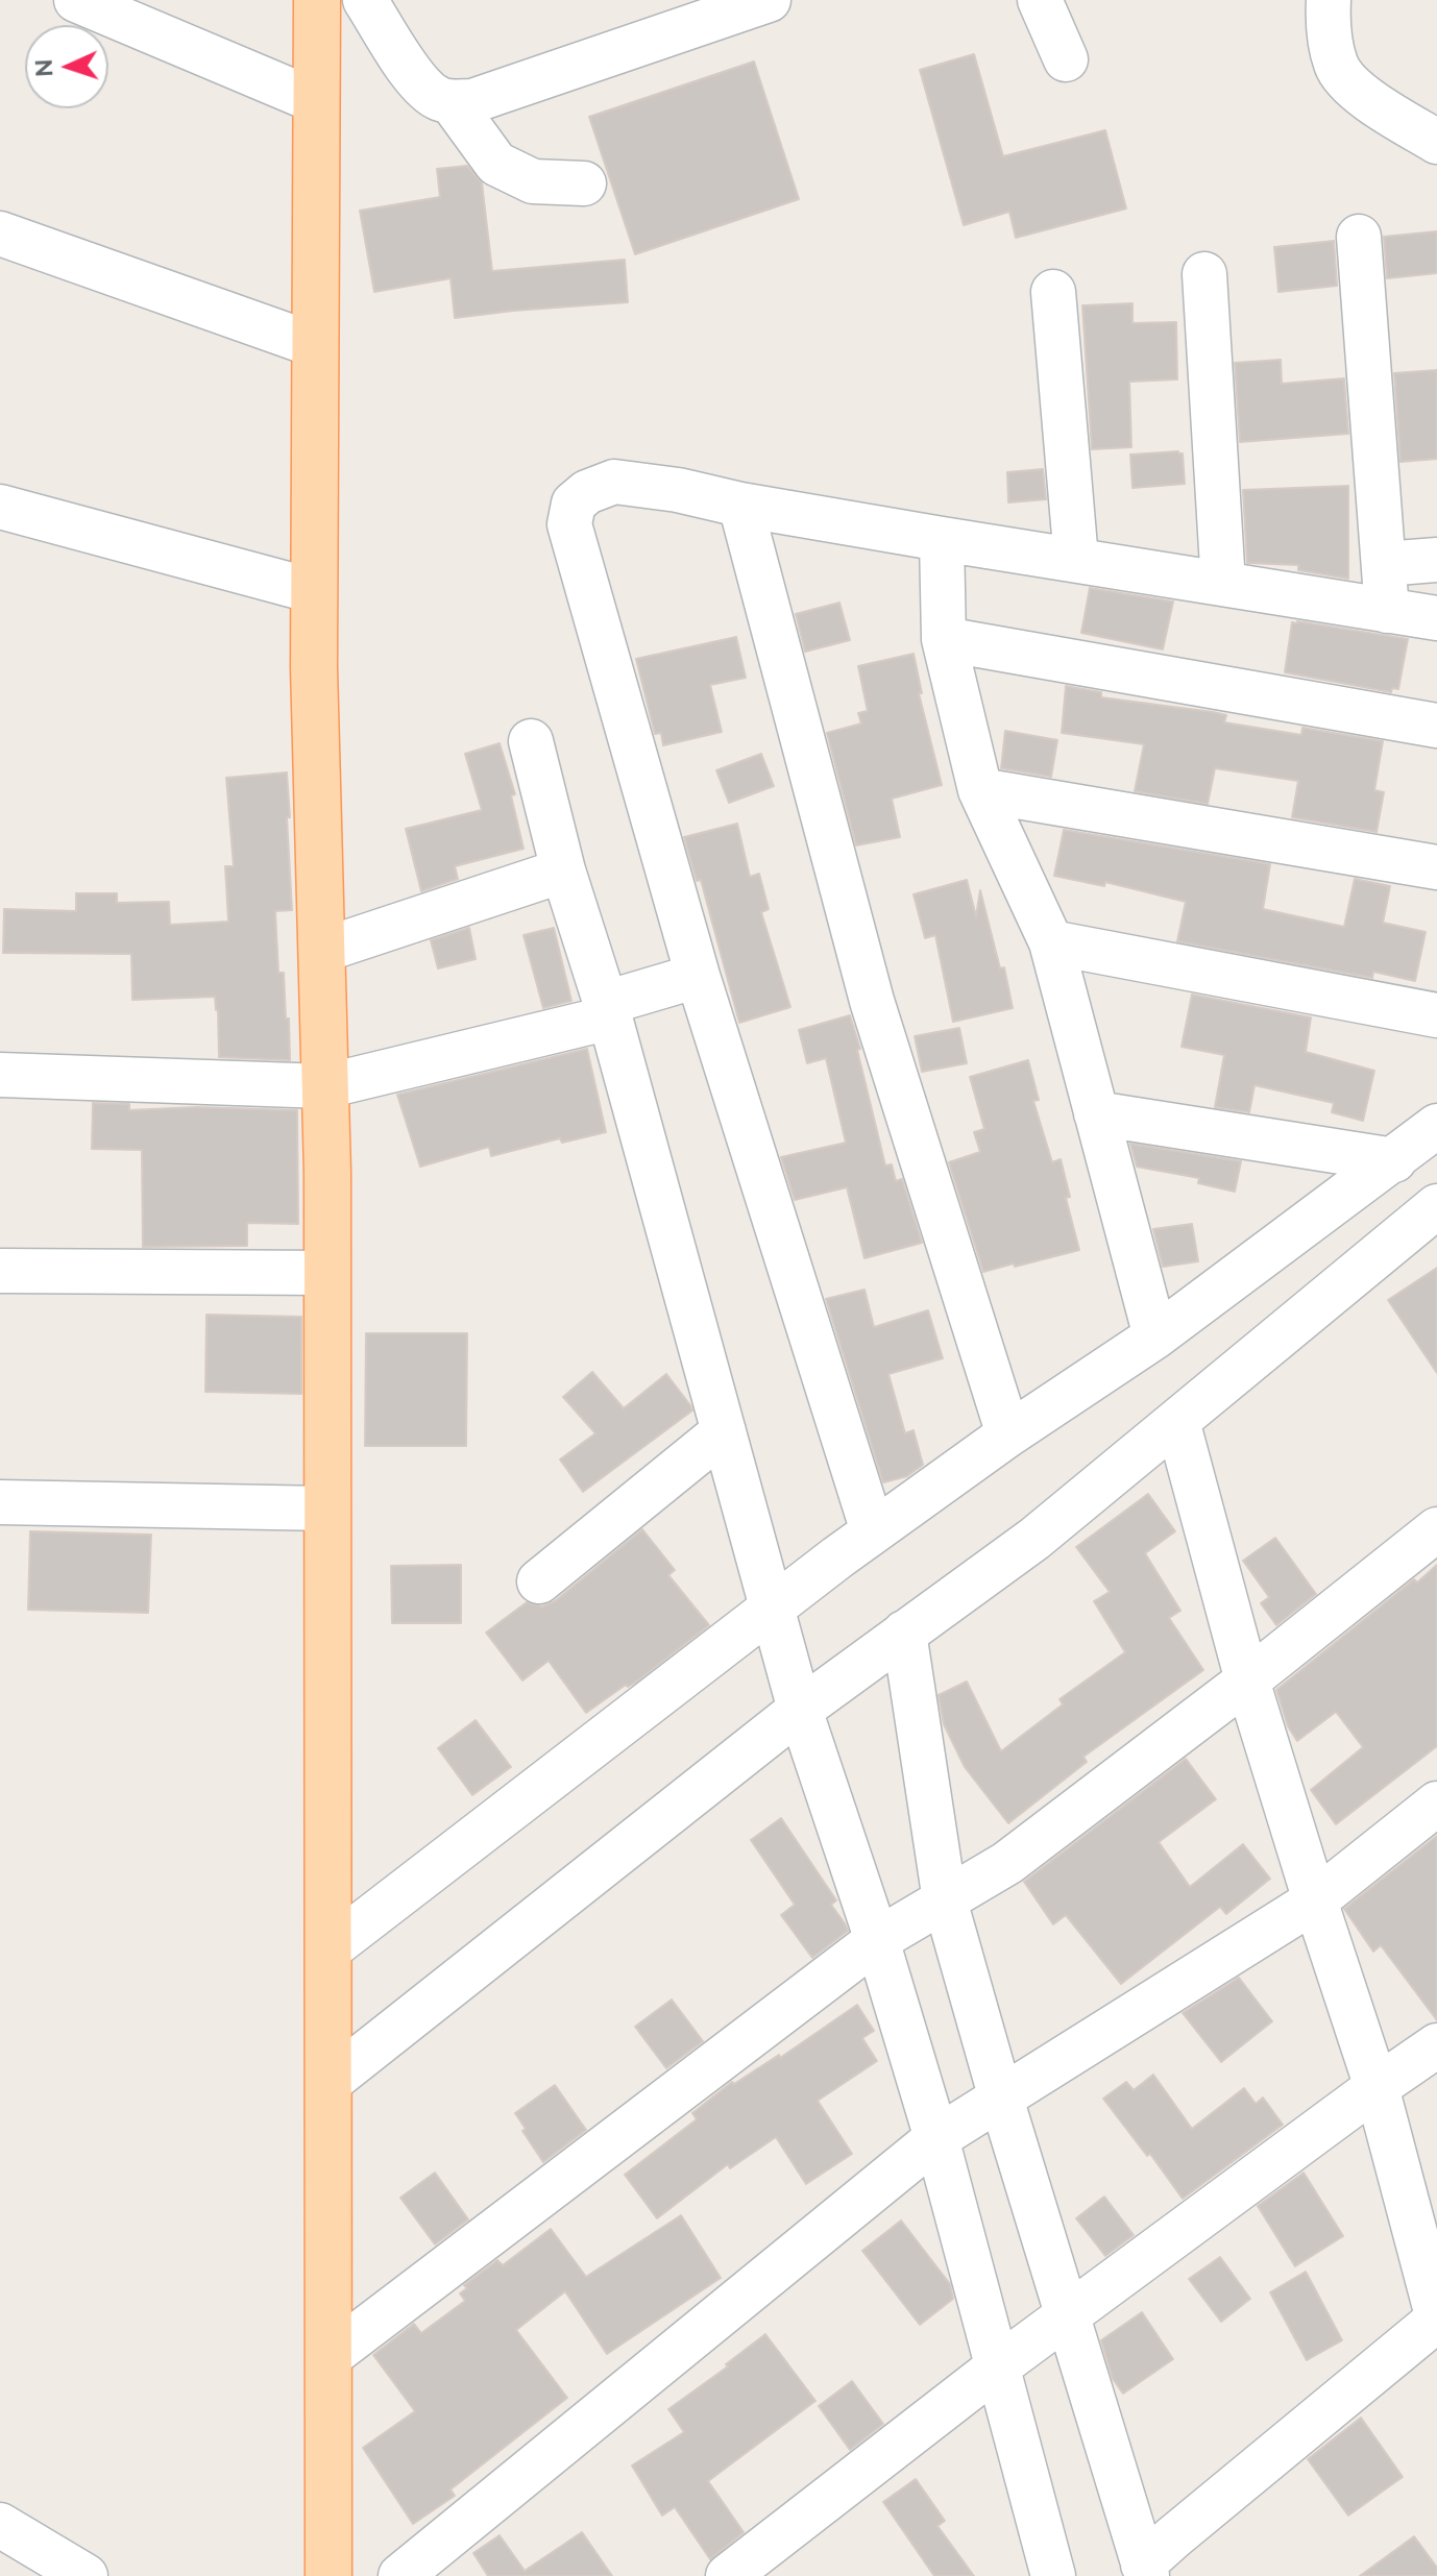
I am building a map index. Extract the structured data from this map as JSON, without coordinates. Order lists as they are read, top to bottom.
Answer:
{
  "north": "left"
}
